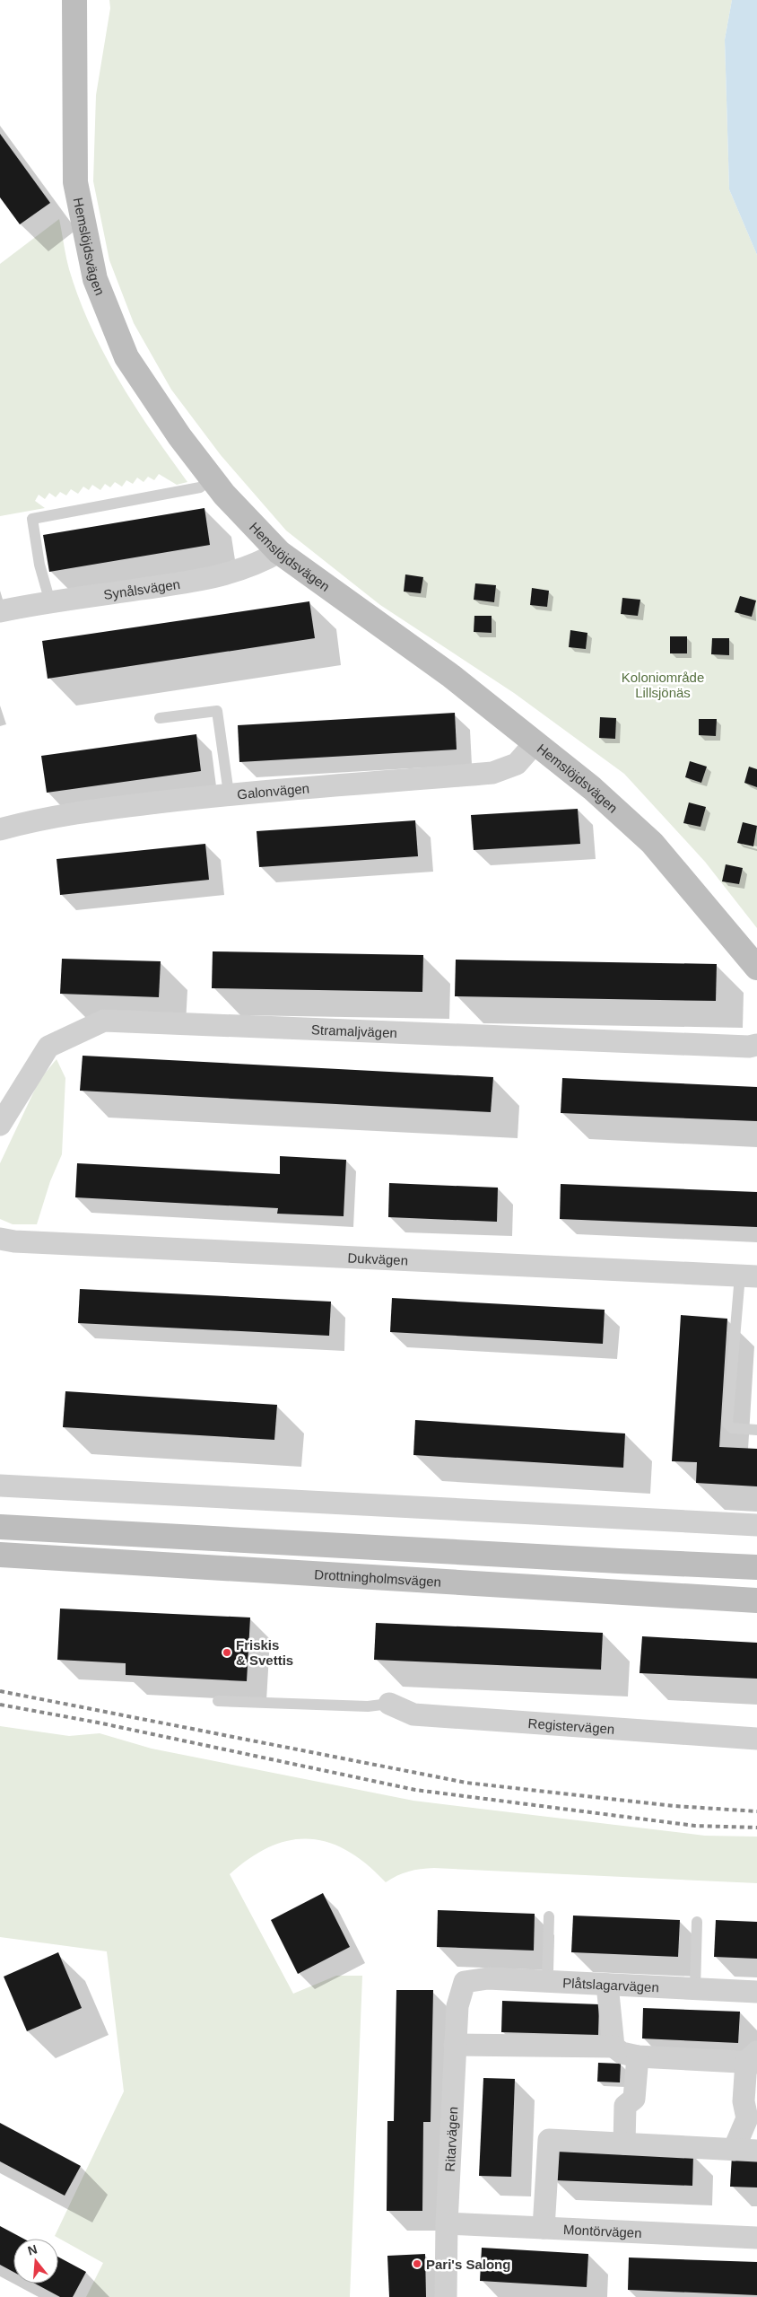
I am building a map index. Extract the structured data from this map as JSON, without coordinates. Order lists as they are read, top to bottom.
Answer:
{
  "streets": {
    "main road": ["Hemslöjdsvägen", "Drottningholmsvägen"],
    "street": [
      "Synålsvägen",
      "Galonvägen",
      "Stramaljvägen",
      "Dukvägen",
      "Registervägen",
      "Plåtslagarvägen",
      "Ritarvägen",
      "Montörvägen"
    ]
  },
  "crossings": [
    ["Hemslöjdsvägen", "Synålsvägen"],
    ["Hemslöjdsvägen", "Galonvägen"],
    ["Plåtslagarvägen", "Ritarvägen"],
    ["Ritarvägen", "Montörvägen"]
  ],
  "parks": ["Koloniområde Lillsjönäs"],
  "places": ["Friskis & Svettis", "Pari's Salong"],
  "north": "top"
}
